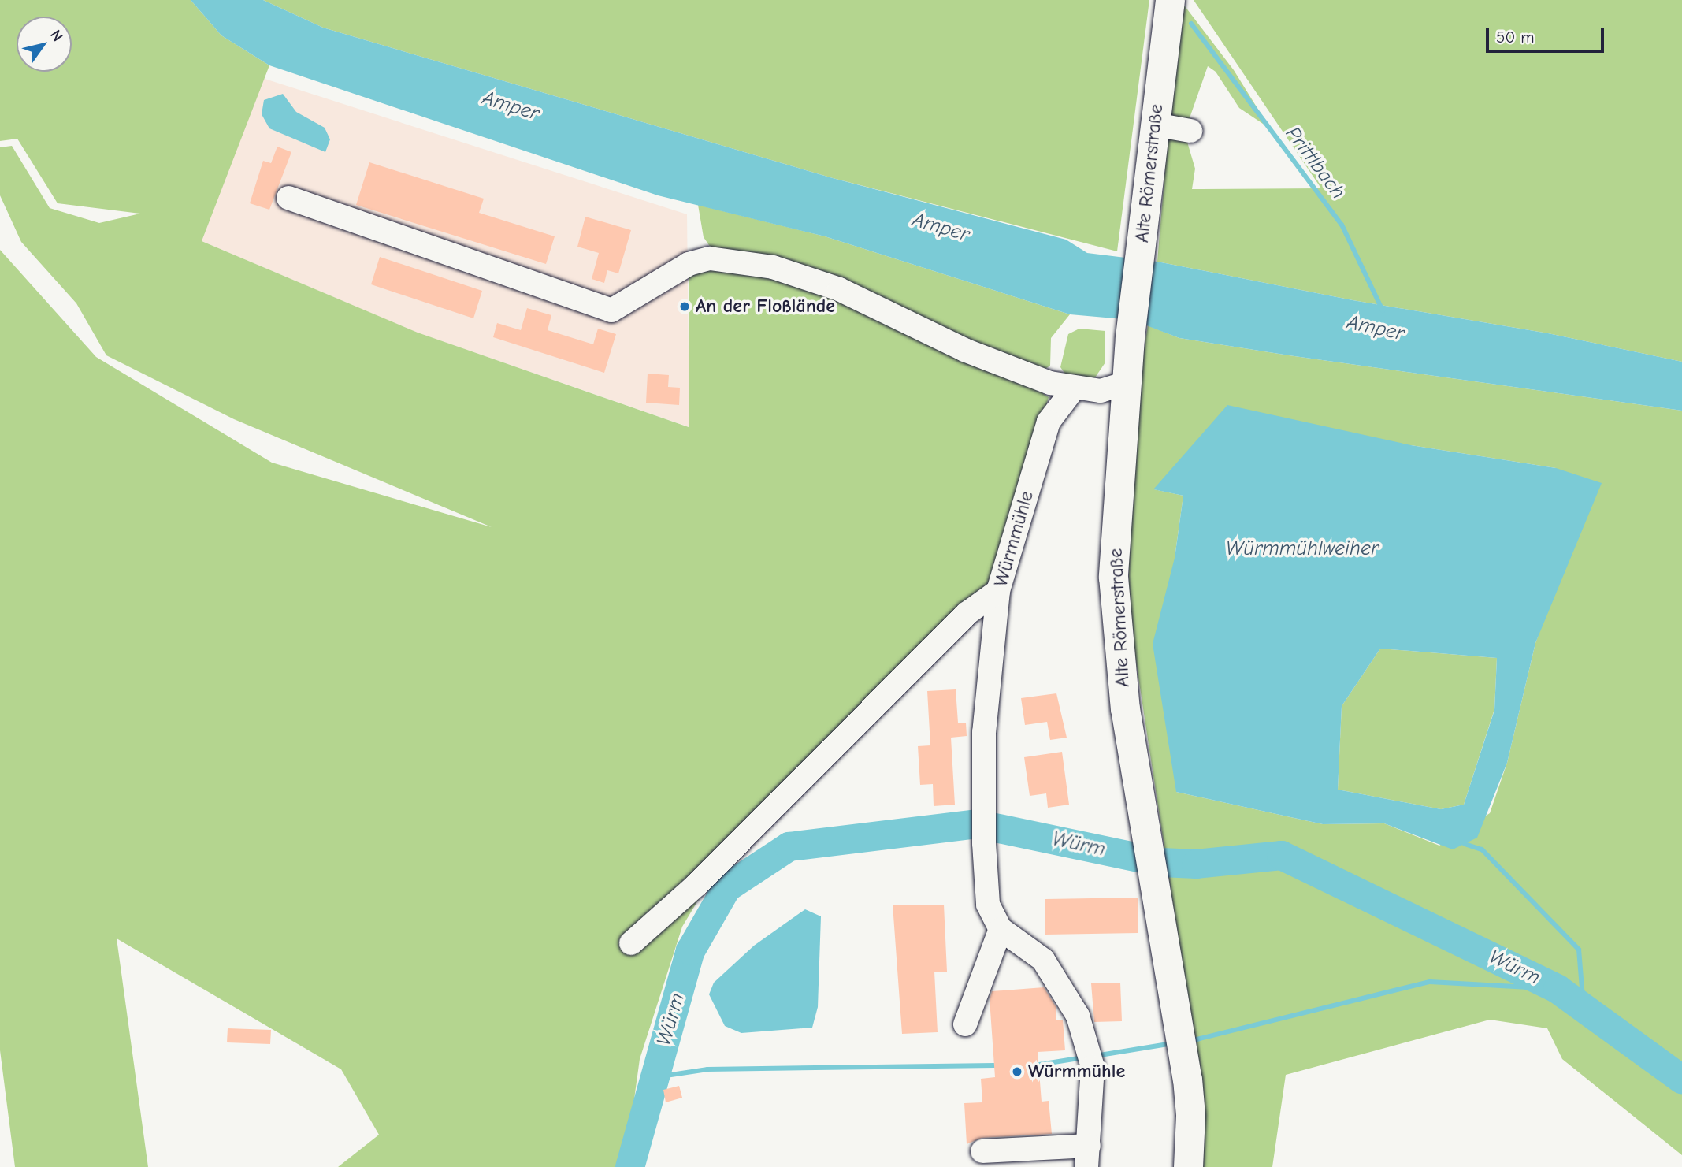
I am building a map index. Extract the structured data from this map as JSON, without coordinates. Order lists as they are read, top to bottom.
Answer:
{
  "streets": {
    "main road": ["Alte Römerstraße"],
    "street": ["Würmmühle"]
  },
  "water": [
    "Amper",
    "Prittlbach",
    "Würmmühlweiher",
    "Würm"
  ],
  "places": ["An der Floßlände", "Würmmühle"],
  "scale_bar": "50 m",
  "north": "top right"
}
